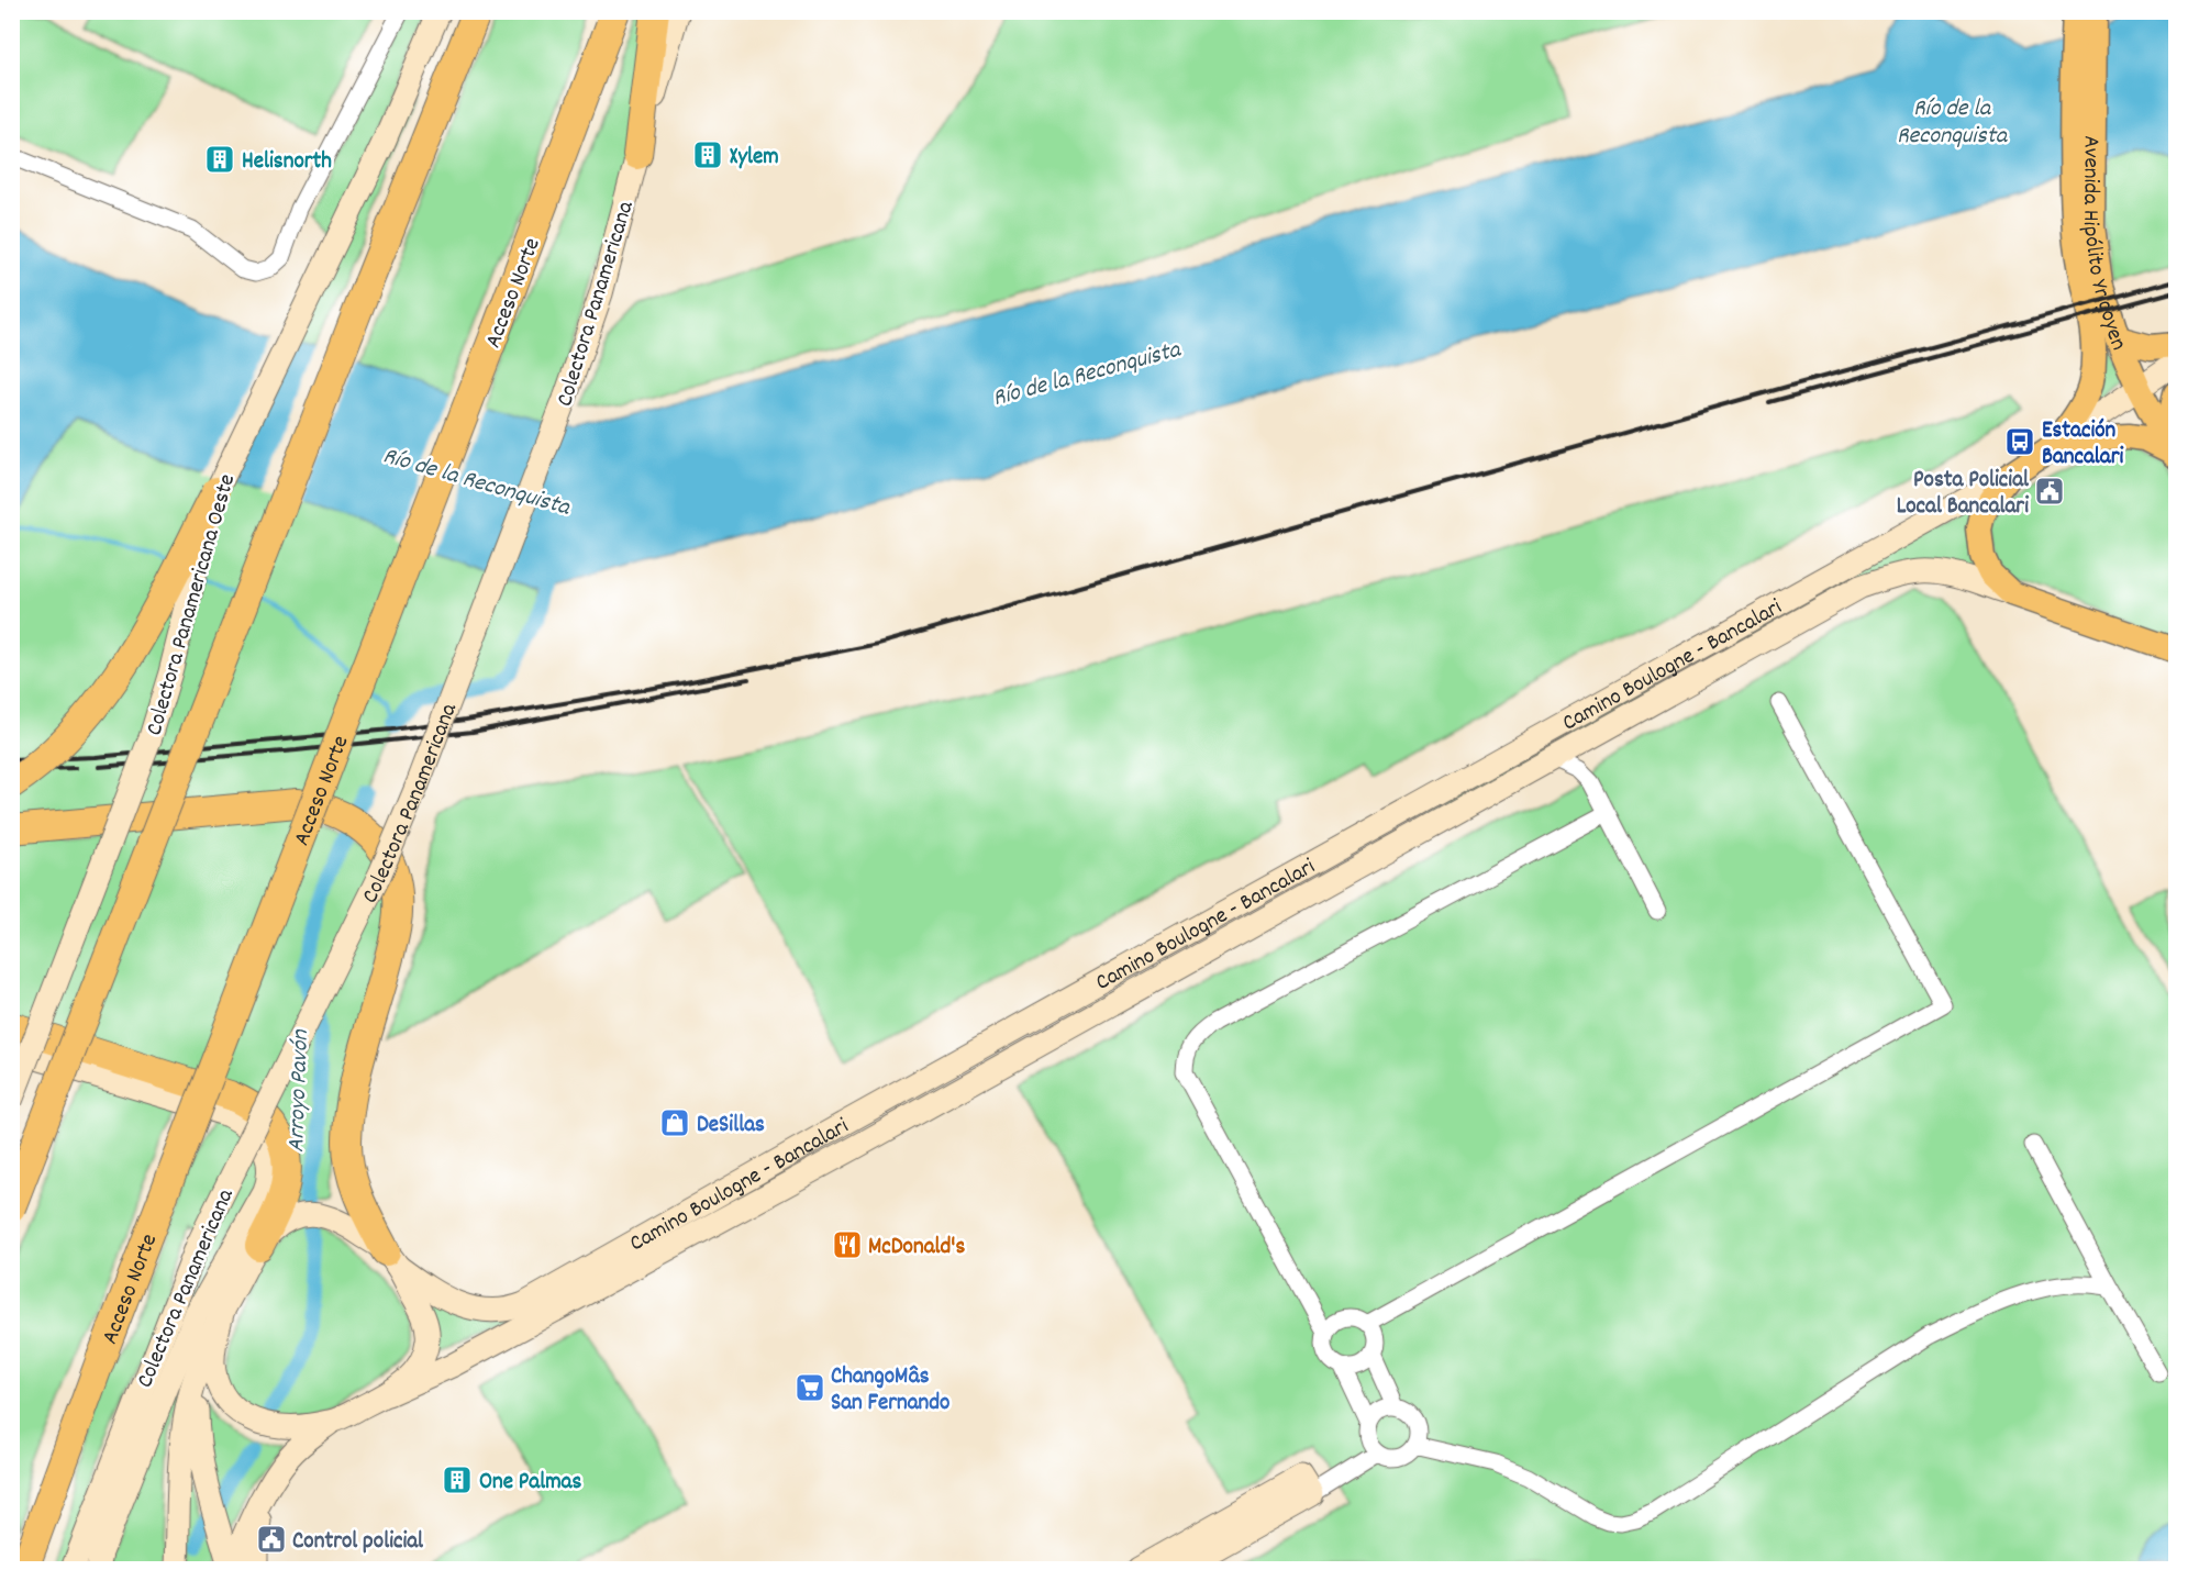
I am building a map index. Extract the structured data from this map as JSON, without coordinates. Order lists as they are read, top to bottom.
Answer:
{
  "streets": {
    "highway": ["Acceso Norte"],
    "main road": [
      "Avenida Hipólito Yrigoyen",
      "Colectora Panamericana",
      "Colectora Panamericana Oeste",
      "Camino Boulogne - Bancalari"
    ]
  },
  "water": ["Río de la Reconquista", "Arroyo Pavón"],
  "places": {
    "building": ["Xylem", "Helisnorth", "One Palmas"],
    "bus stop": ["Estación Bancalari"],
    "public building": ["Posta Policial Local Bancalari", "Control policial"],
    "shop": ["DeSillas"],
    "restaurant": ["McDonald's"],
    "supermarket": ["ChangoMâs San Fernando"]
  }
}
